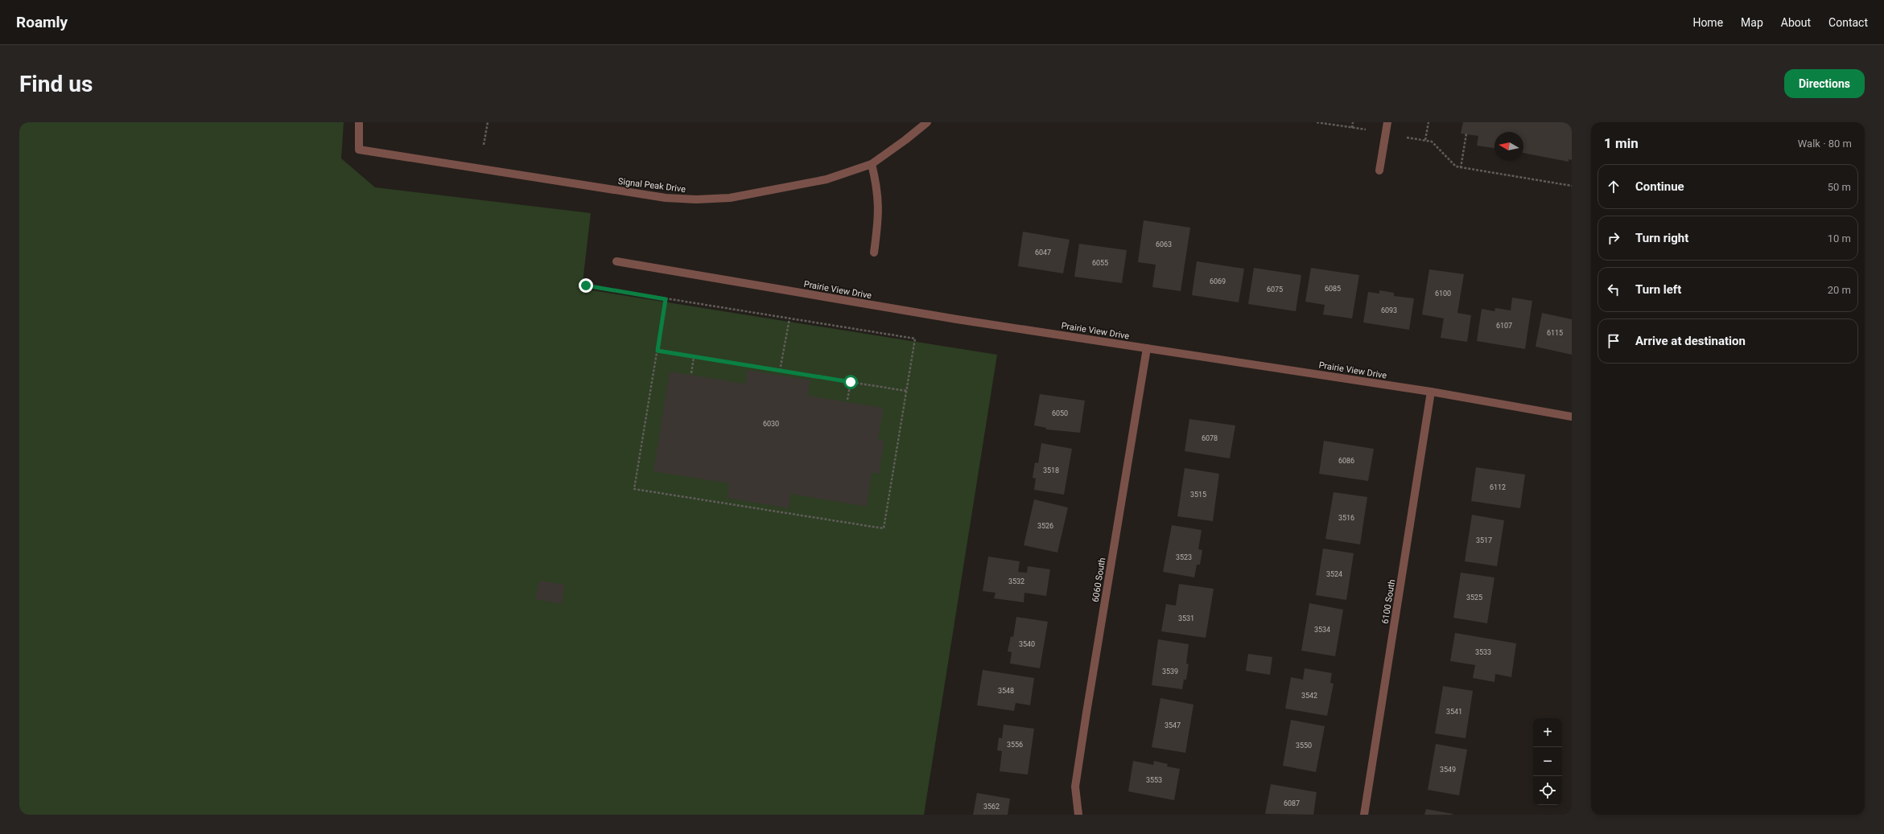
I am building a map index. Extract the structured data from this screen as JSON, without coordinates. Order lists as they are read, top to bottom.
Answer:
{
  "streets": {
    "street": [
      "Signal Peak Drive",
      "Prairie View Drive",
      "6060 South",
      "6100 South"
    ]
  },
  "crossings": [
    ["Prairie View Drive", "6060 South"],
    ["Prairie View Drive", "6100 South"]
  ],
  "house_numbers": [
    "6063",
    "6047",
    "6055",
    "6069",
    "6085",
    "6075",
    "6100",
    "6093",
    "6107",
    "6115",
    "6050",
    "6030",
    "6078",
    "6086",
    "3518",
    "6112",
    "3515",
    "3516",
    "3526",
    "3517",
    "3523",
    "3524",
    "3532",
    "3525",
    "3531",
    "3534",
    "3540",
    "3533",
    "3539",
    "3548",
    "3542",
    "3541",
    "3547",
    "3556",
    "3550",
    "3549",
    "3553",
    "6087",
    "3562"
  ],
  "north": "left",
  "page": {
    "header": "Roamly",
    "nav": [
      "Home",
      "Map",
      "About",
      "Contact"
    ],
    "buttons": "Directions",
    "title": "Find us",
    "heading": ["1 min", "Walk · 80 m"],
    "list": [
      ["Continue", "50 m"],
      ["Turn right", "10 m"],
      ["Turn left", "20 m"],
      "Arrive at destination"
    ],
    "map_buttons": ["+", "−"]
  }
}
